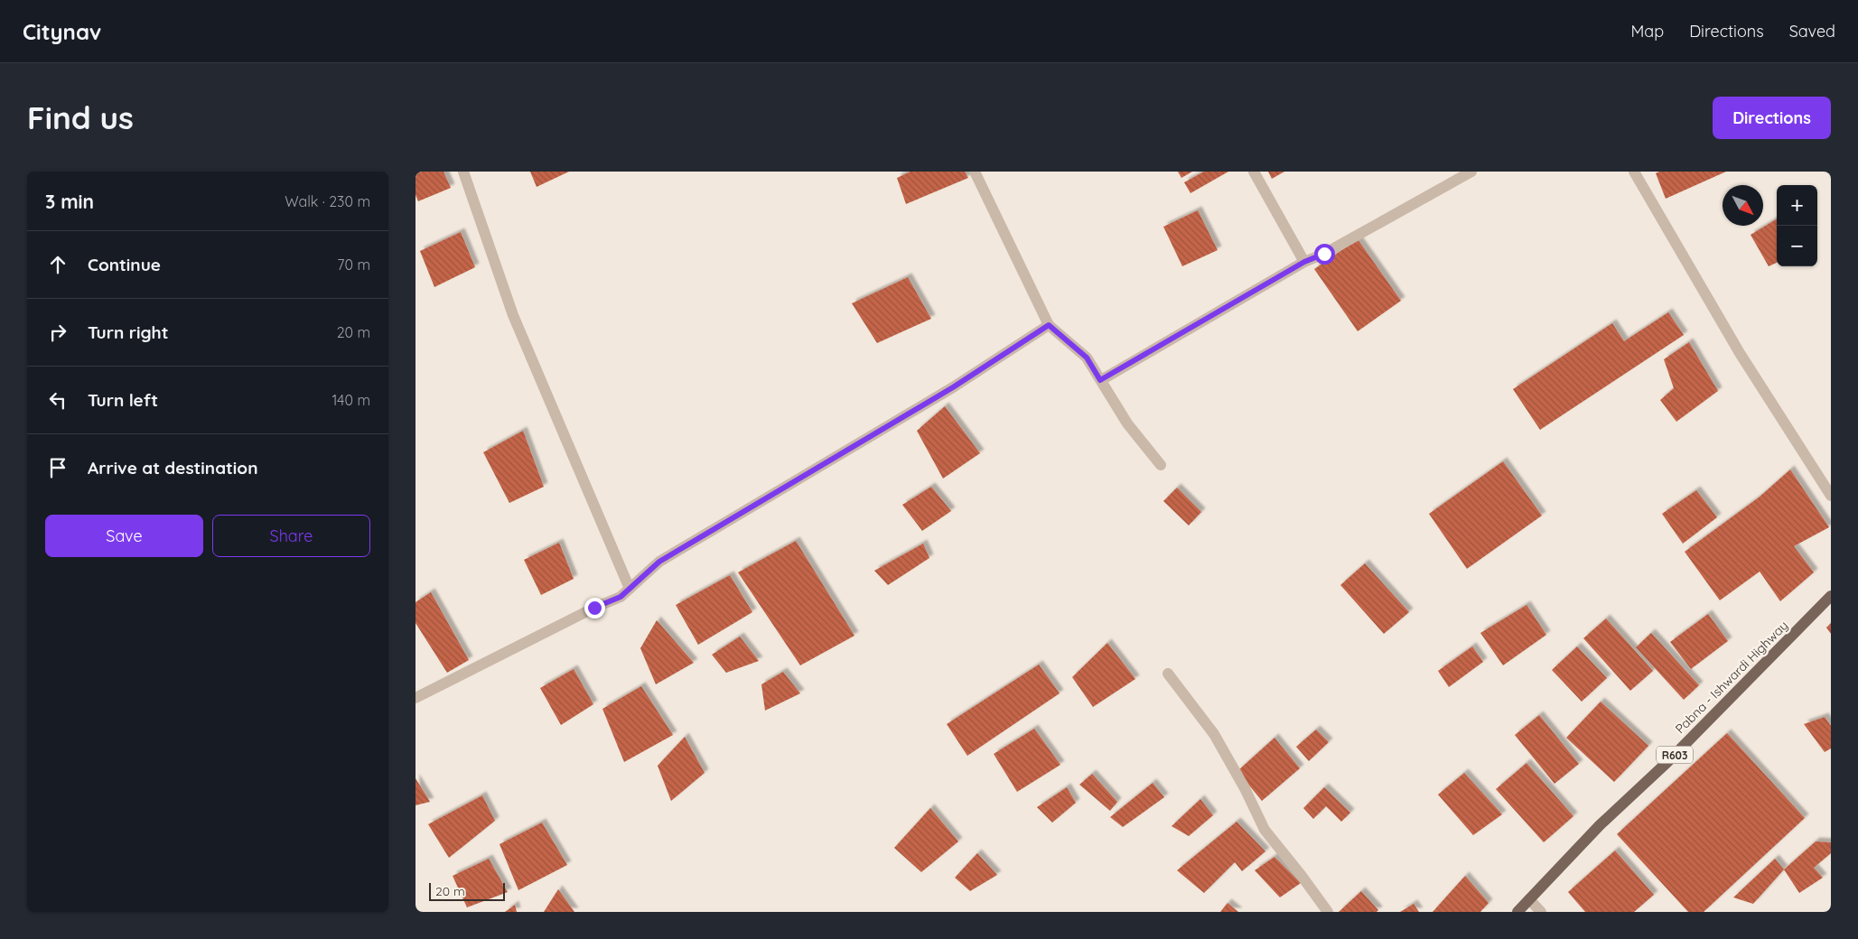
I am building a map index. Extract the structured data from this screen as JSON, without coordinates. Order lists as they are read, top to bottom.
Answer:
{
  "streets": {
    "main road": ["Pabna - Ishwardi Highway", "R603"]
  },
  "scale_bar": "20 m",
  "north": "bottom right",
  "page": {
    "header": "Citynav",
    "nav": ["Map", "Directions", "Saved"],
    "buttons": [
      "Directions",
      ["Save", "Share"]
    ],
    "title": "Find us",
    "heading": ["3 min", "Walk · 230 m"],
    "map_buttons": ["+", "−"],
    "list": [
      ["Continue", "70 m"],
      ["Turn right", "20 m"],
      ["Turn left", "140 m"],
      "Arrive at destination"
    ],
    "scale": "20 m"
  }
}
